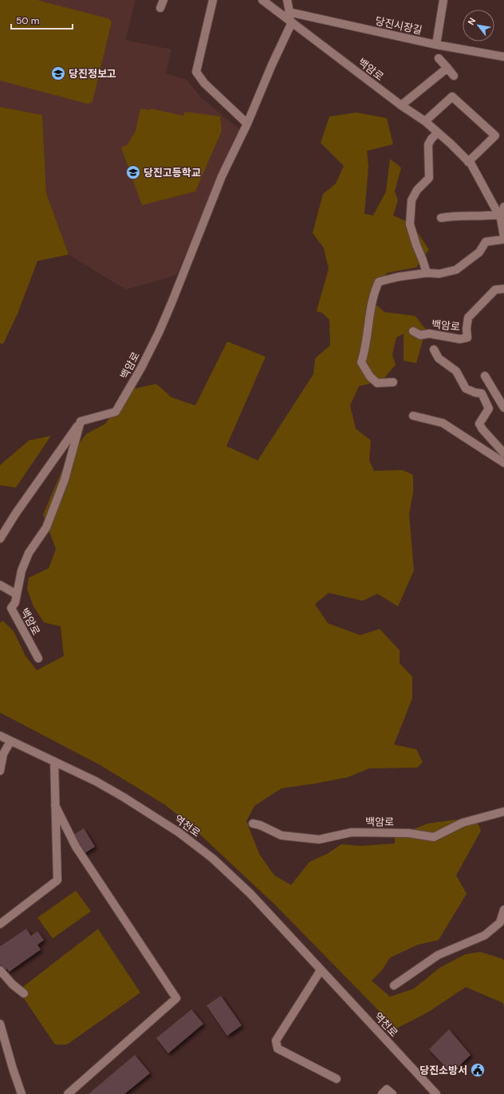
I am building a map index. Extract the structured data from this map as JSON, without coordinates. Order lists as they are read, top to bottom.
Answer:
{
  "streets": {
    "street": ["당진시장길", "백암로", "역천로"]
  },
  "places": {
    "school or university": ["당진정보고", "당진고등학교"],
    "public building": ["당진소방서"]
  },
  "scale_bar": "50 m",
  "north": "top left"
}
